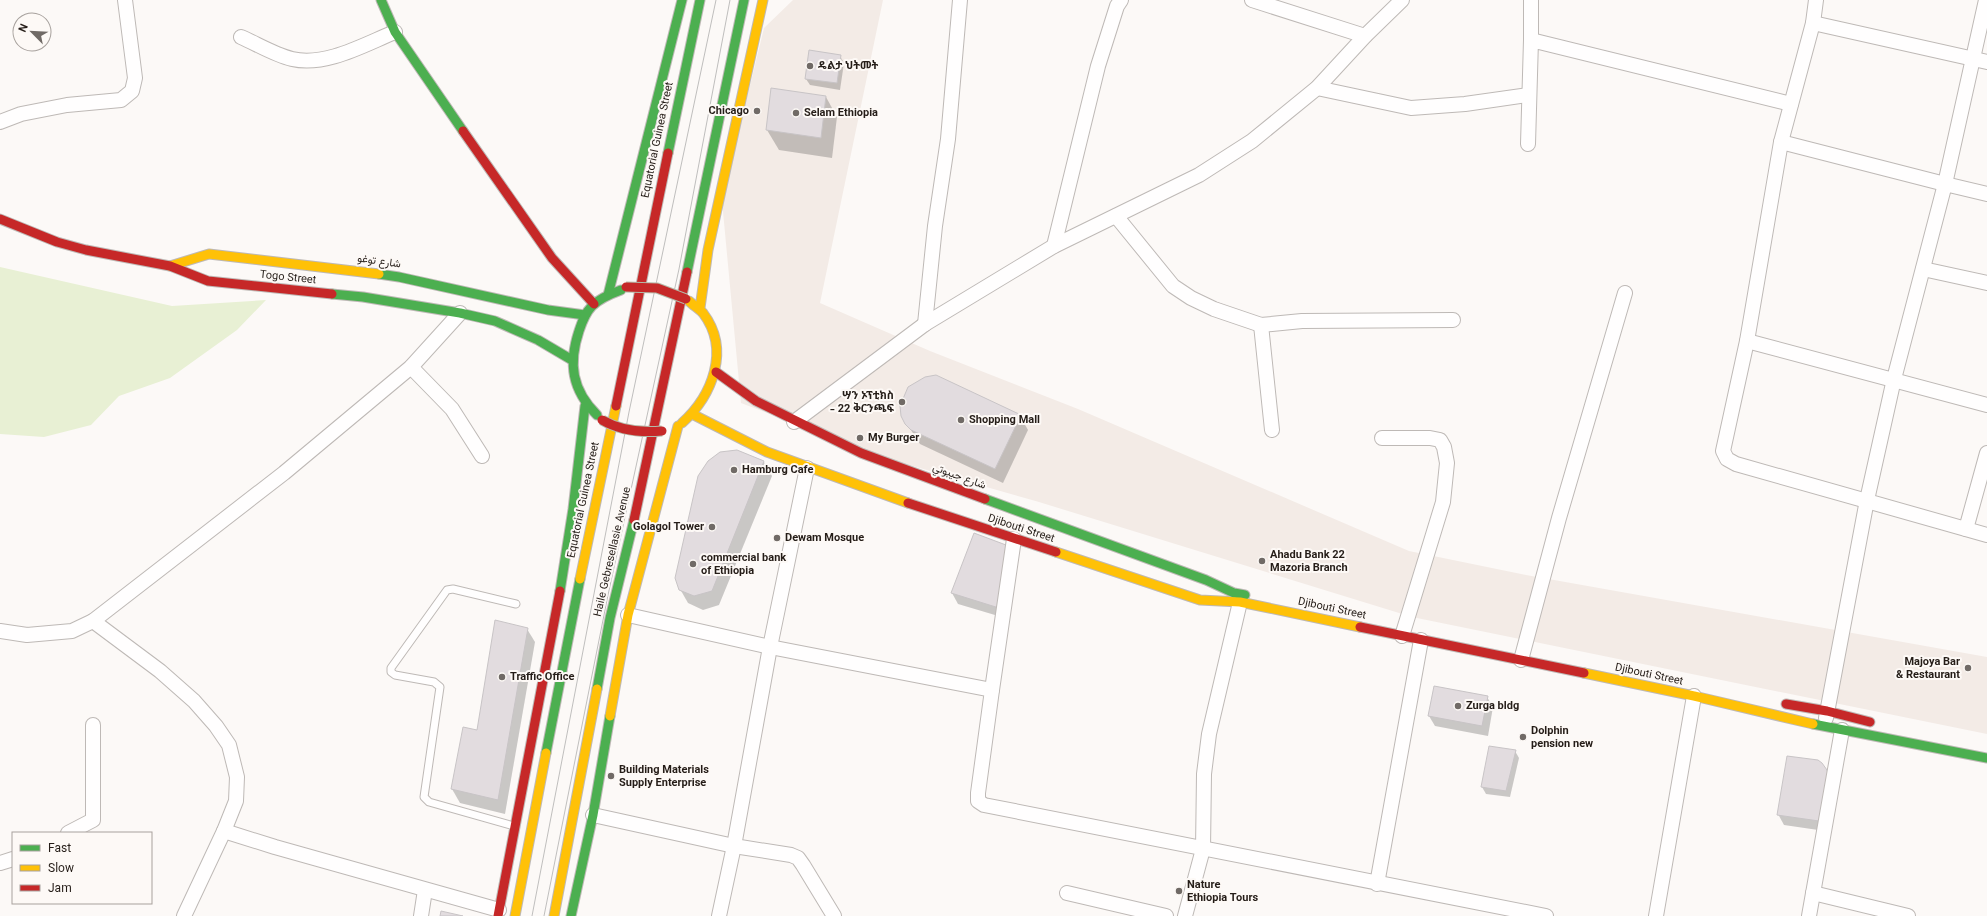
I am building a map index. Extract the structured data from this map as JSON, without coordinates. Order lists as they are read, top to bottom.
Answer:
{
  "streets": {
    "main road": [
      "Equatorial Guinea Street",
      "شارع توغو",
      "Togo Street",
      "شارع جيبوتي",
      "Djibouti Street",
      "Haile Gebresellasie Avenue"
    ]
  },
  "crossings": [
    ["شارع توغو", "Togo Street"],
    ["شارع جيبوتي", "Djibouti Street"]
  ],
  "places": [
    "ዴልታ ህትመት",
    "Chicago",
    "Selam Ethiopia",
    "ሣን ኦፕቲክስ - 22 ቅርንጫፍ",
    "Shopping Mall",
    "My Burger",
    "Hamburg Cafe",
    "Golagol Tower",
    "Dewam Mosque",
    "Ahadu Bank 22 Mazoria Branch",
    "commercial bank of Ethiopia",
    "Majoya Bar & Restaurant",
    "Traffic Office",
    "Zurga bldg",
    "Dolphin pension new",
    "Building Materials Supply Enterprise",
    "Nature Ethiopia Tours"
  ],
  "legend": ["Fast", "Slow", "Jam"],
  "north": "top left"
}
